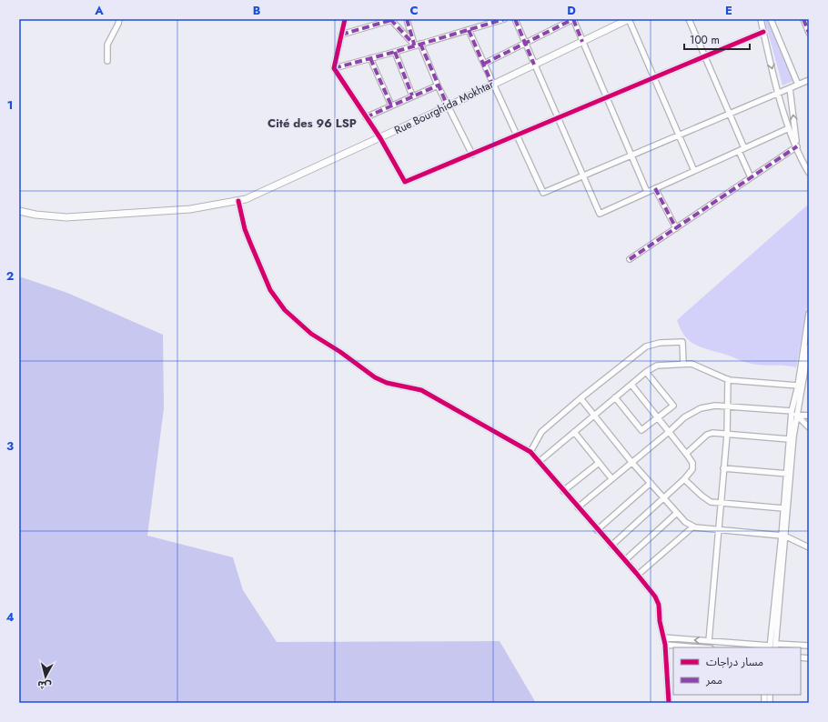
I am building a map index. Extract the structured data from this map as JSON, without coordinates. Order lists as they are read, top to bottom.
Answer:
{
  "streets": {
    "main road": ["Rue Bourghida Mokhtar"]
  },
  "districts": ["Cité des 96 LSP"],
  "legend": ["مسار دراجات", "ممر"],
  "scale_bar": "100 m",
  "north": "bottom",
  "grid": {
    "columns": [
      "A",
      "B",
      "C",
      "D",
      "E"
    ],
    "rows": [
      "1",
      "2",
      "3",
      "4"
    ]
  }
}
